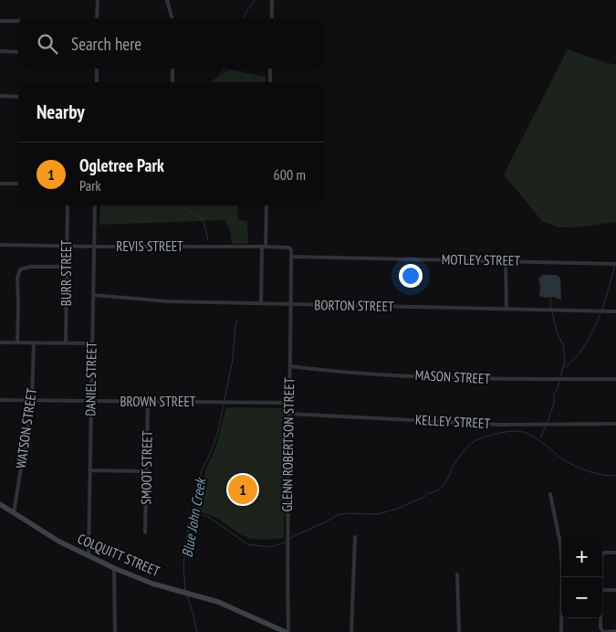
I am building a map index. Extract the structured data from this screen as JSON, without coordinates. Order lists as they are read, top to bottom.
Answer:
{
  "streets": {
    "street": [
      "REVIS STREET",
      "MOTLEY STREET",
      "BURR STREET",
      "BORTON STREET",
      "MASON STREET",
      "DANIEL STREET",
      "BROWN STREET",
      "KELLEY STREET",
      "WATSON STREET",
      "GLENN ROBERTSON STREET",
      "SMOOT STREET",
      "COLQUITT STREET"
    ]
  },
  "crossings": [
    ["REVIS STREET", "MOTLEY STREET"],
    ["REVIS STREET", "BURR STREET"],
    ["REVIS STREET", "DANIEL STREET"],
    ["REVIS STREET", "GLENN ROBERTSON STREET"],
    ["MOTLEY STREET", "GLENN ROBERTSON STREET"],
    ["BORTON STREET", "DANIEL STREET"],
    ["BORTON STREET", "GLENN ROBERTSON STREET"],
    ["MASON STREET", "GLENN ROBERTSON STREET"],
    ["DANIEL STREET", "BROWN STREET"],
    ["DANIEL STREET", "COLQUITT STREET"],
    ["BROWN STREET", "WATSON STREET"],
    ["BROWN STREET", "GLENN ROBERTSON STREET"],
    ["BROWN STREET", "SMOOT STREET"],
    ["KELLEY STREET", "GLENN ROBERTSON STREET"],
    ["WATSON STREET", "COLQUITT STREET"],
    ["GLENN ROBERTSON STREET", "COLQUITT STREET"]
  ],
  "water": ["Blue John Creek"],
  "page": {
    "search": "Search here",
    "heading": "Nearby",
    "list": [
      {
        "mark": "1",
        "name": "Ogletree Park",
        "note": "Park",
        "value": "600 m"
      }
    ],
    "pins": "1",
    "map_buttons": ["+", "−"]
  }
}
